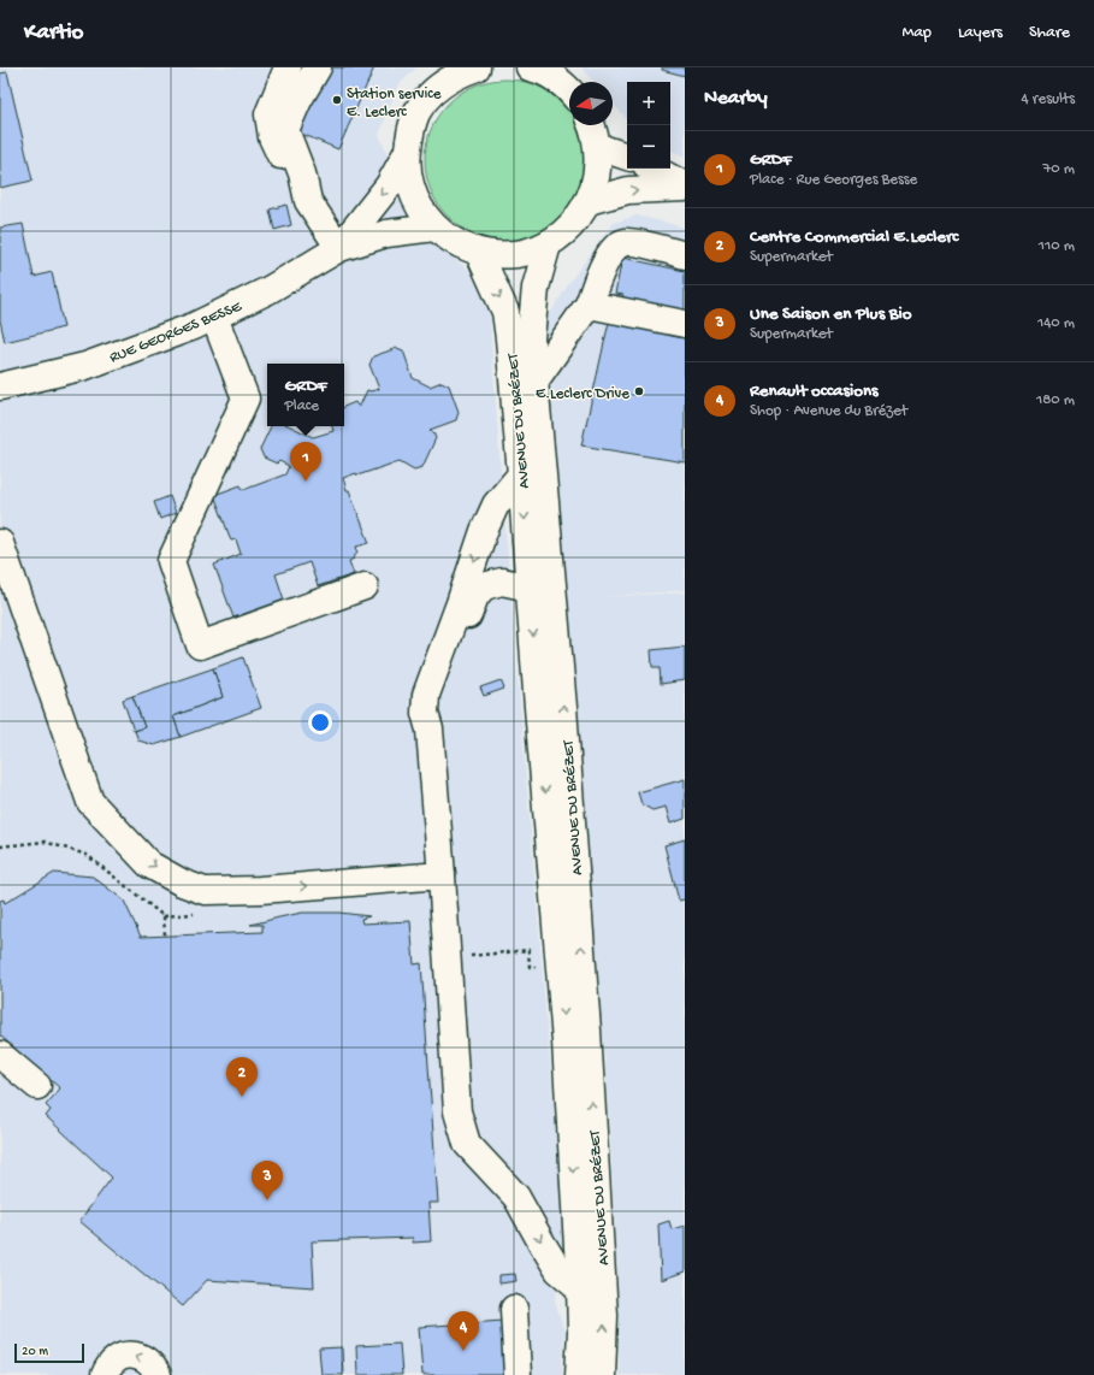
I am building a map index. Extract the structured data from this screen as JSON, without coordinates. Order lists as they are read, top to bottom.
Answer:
{
  "streets": {
    "street": ["RUE GEORGES BESSE", "AVENUE DU BRÉZET"]
  },
  "places": ["Station service E. Leclerc", "E.Leclerc Drive"],
  "scale_bar": "20 m",
  "north": "left",
  "page": {
    "header": "Kartio",
    "nav": ["Map", "Layers", "Share"],
    "heading": ["Nearby", "4 results"],
    "map_buttons": ["+", "−"],
    "list": [
      {
        "mark": "1",
        "name": "GRDF",
        "note": "Place · Rue Georges Besse",
        "value": "70 m"
      },
      {
        "mark": "2",
        "name": "Centre Commercial E.Leclerc",
        "note": "Supermarket",
        "value": "110 m"
      },
      {
        "mark": "3",
        "name": "Une Saison en Plus Bio",
        "note": "Supermarket",
        "value": "140 m"
      },
      {
        "mark": "4",
        "name": "Renault occasions",
        "note": "Shop · Avenue du Brézet",
        "value": "180 m"
      }
    ],
    "popup": ["GRDF", "Place"],
    "pins": [
      "1",
      "2",
      "3",
      "4"
    ],
    "scale": "20 m"
  }
}
